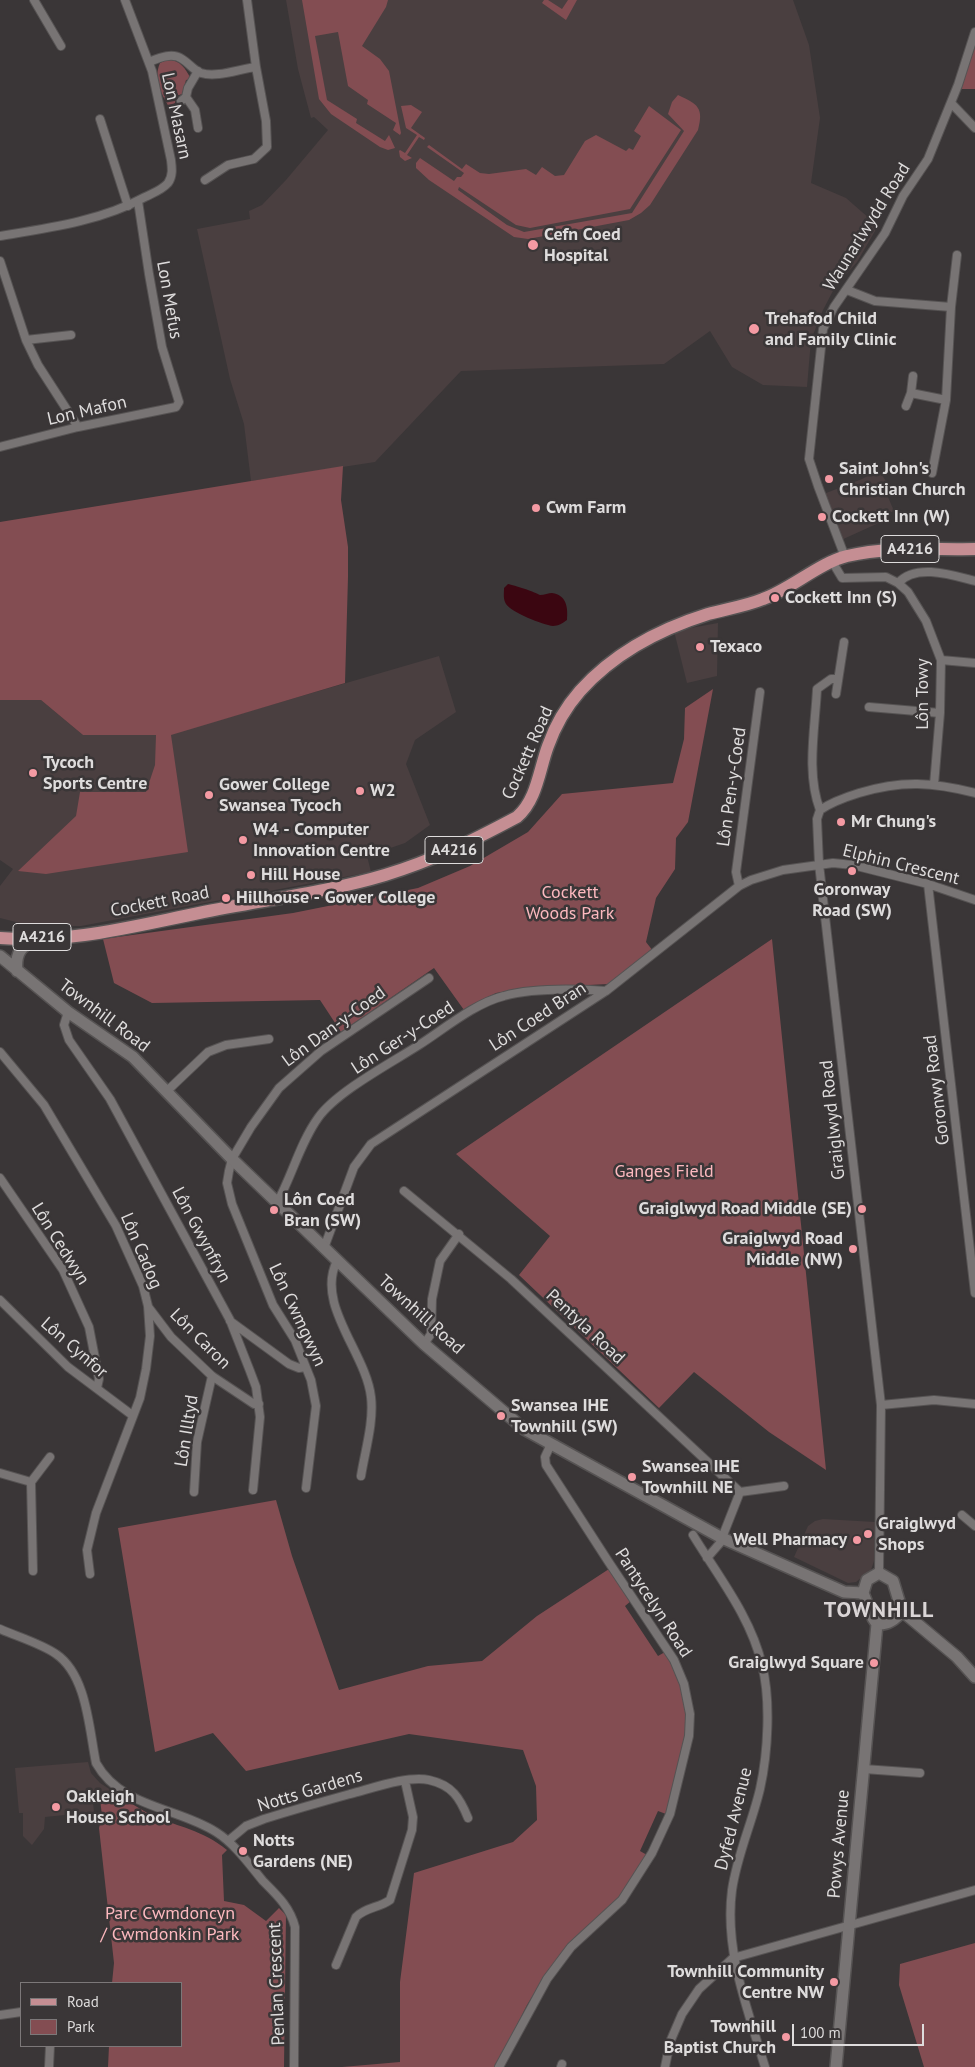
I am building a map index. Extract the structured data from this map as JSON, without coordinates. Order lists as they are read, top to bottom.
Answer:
{
  "streets": {
    "main road": ["A4216", "Cockett Road"],
    "street": [
      "Lon Masarn",
      "Waunarlwydd Road",
      "Lon Mefus",
      "Lon Mafon",
      "Lôn Towy",
      "Lôn Pen-y-Coed",
      "Elphin Crescent",
      "Townhill Road",
      "Lôn Coed Bran",
      "Lôn Dan-y-Coed",
      "Lôn Ger-y-Coed",
      "Goronwy Road",
      "Graiglwyd Road",
      "Lôn Gwynfryn",
      "Lôn Cedwyn",
      "Lôn Cadog",
      "Lôn Cwmgwyn",
      "Pentyla Road",
      "Lôn Caron",
      "Lôn Cynfor",
      "Lôn Illtyd",
      "Pantycelyn Road",
      "Notts Gardens",
      "Dyfed Avenue",
      "Powys Avenue",
      "Penlan Crescent"
    ]
  },
  "crossings": [
    ["Lon Masarn", "Lon Mefus"],
    ["Waunarlwydd Road", "Cockett Road"],
    ["Lon Mefus", "Lon Mafon"],
    ["Lôn Pen-y-Coed", "Lôn Coed Bran"],
    ["Elphin Crescent", "Lôn Coed Bran"],
    ["Elphin Crescent", "Goronwy Road"],
    ["Elphin Crescent", "Graiglwyd Road"],
    ["Townhill Road", "Lôn Coed Bran"],
    ["Townhill Road", "Lôn Dan-y-Coed"],
    ["Townhill Road", "Lôn Ger-y-Coed"],
    ["Townhill Road", "Graiglwyd Road"],
    ["Townhill Road", "Lôn Gwynfryn"],
    ["Townhill Road", "Lôn Cwmgwyn"],
    ["Townhill Road", "Pantycelyn Road"],
    ["Townhill Road", "Powys Avenue"],
    ["Lôn Coed Bran", "Lôn Ger-y-Coed"],
    ["Lôn Coed Bran", "Graiglwyd Road"],
    ["Lôn Dan-y-Coed", "Lôn Cwmgwyn"],
    ["Graiglwyd Road", "Powys Avenue"],
    ["Lôn Gwynfryn", "Lôn Caron"],
    ["Lôn Cedwyn", "Lôn Cynfor"],
    ["Lôn Cadog", "Lôn Caron"],
    ["Lôn Cadog", "Lôn Cynfor"],
    ["Lôn Caron", "Lôn Illtyd"],
    ["Notts Gardens", "Penlan Crescent"]
  ],
  "districts": ["TOWNHILL"],
  "parks": ["Cockett Woods Park", "Ganges Field", "Parc Cwmdoncyn / Cwmdonkin Park"],
  "places": [
    "Cefn Coed Hospital",
    "Trehafod Child and Family Clinic",
    "Saint John's Christian Church",
    "Cwm Farm",
    "Cockett Inn (W)",
    "Cockett Inn (S)",
    "Texaco",
    "Tycoch Sports Centre",
    "W2",
    "Gower College Swansea Tycoch",
    "Mr Chung's",
    "W4 - Computer Innovation Centre",
    "Goronway Road (SW)",
    "Hill House",
    "Hillhouse - Gower College",
    "Graiglwyd Road Middle (SE)",
    "Lôn Coed Bran (SW)",
    "Graiglwyd Road Middle (NW)",
    "Swansea IHE Townhill (SW)",
    "Swansea IHE Townhill NE",
    "Graiglwyd Shops",
    "Well Pharmacy",
    "Graiglwyd Square",
    "Oakleigh House School",
    "Notts Gardens (NE)",
    "Townhill Community Centre NW",
    "Townhill Baptist Church"
  ],
  "legend": ["Road", "Park"],
  "scale_bar": "100 m"
}
